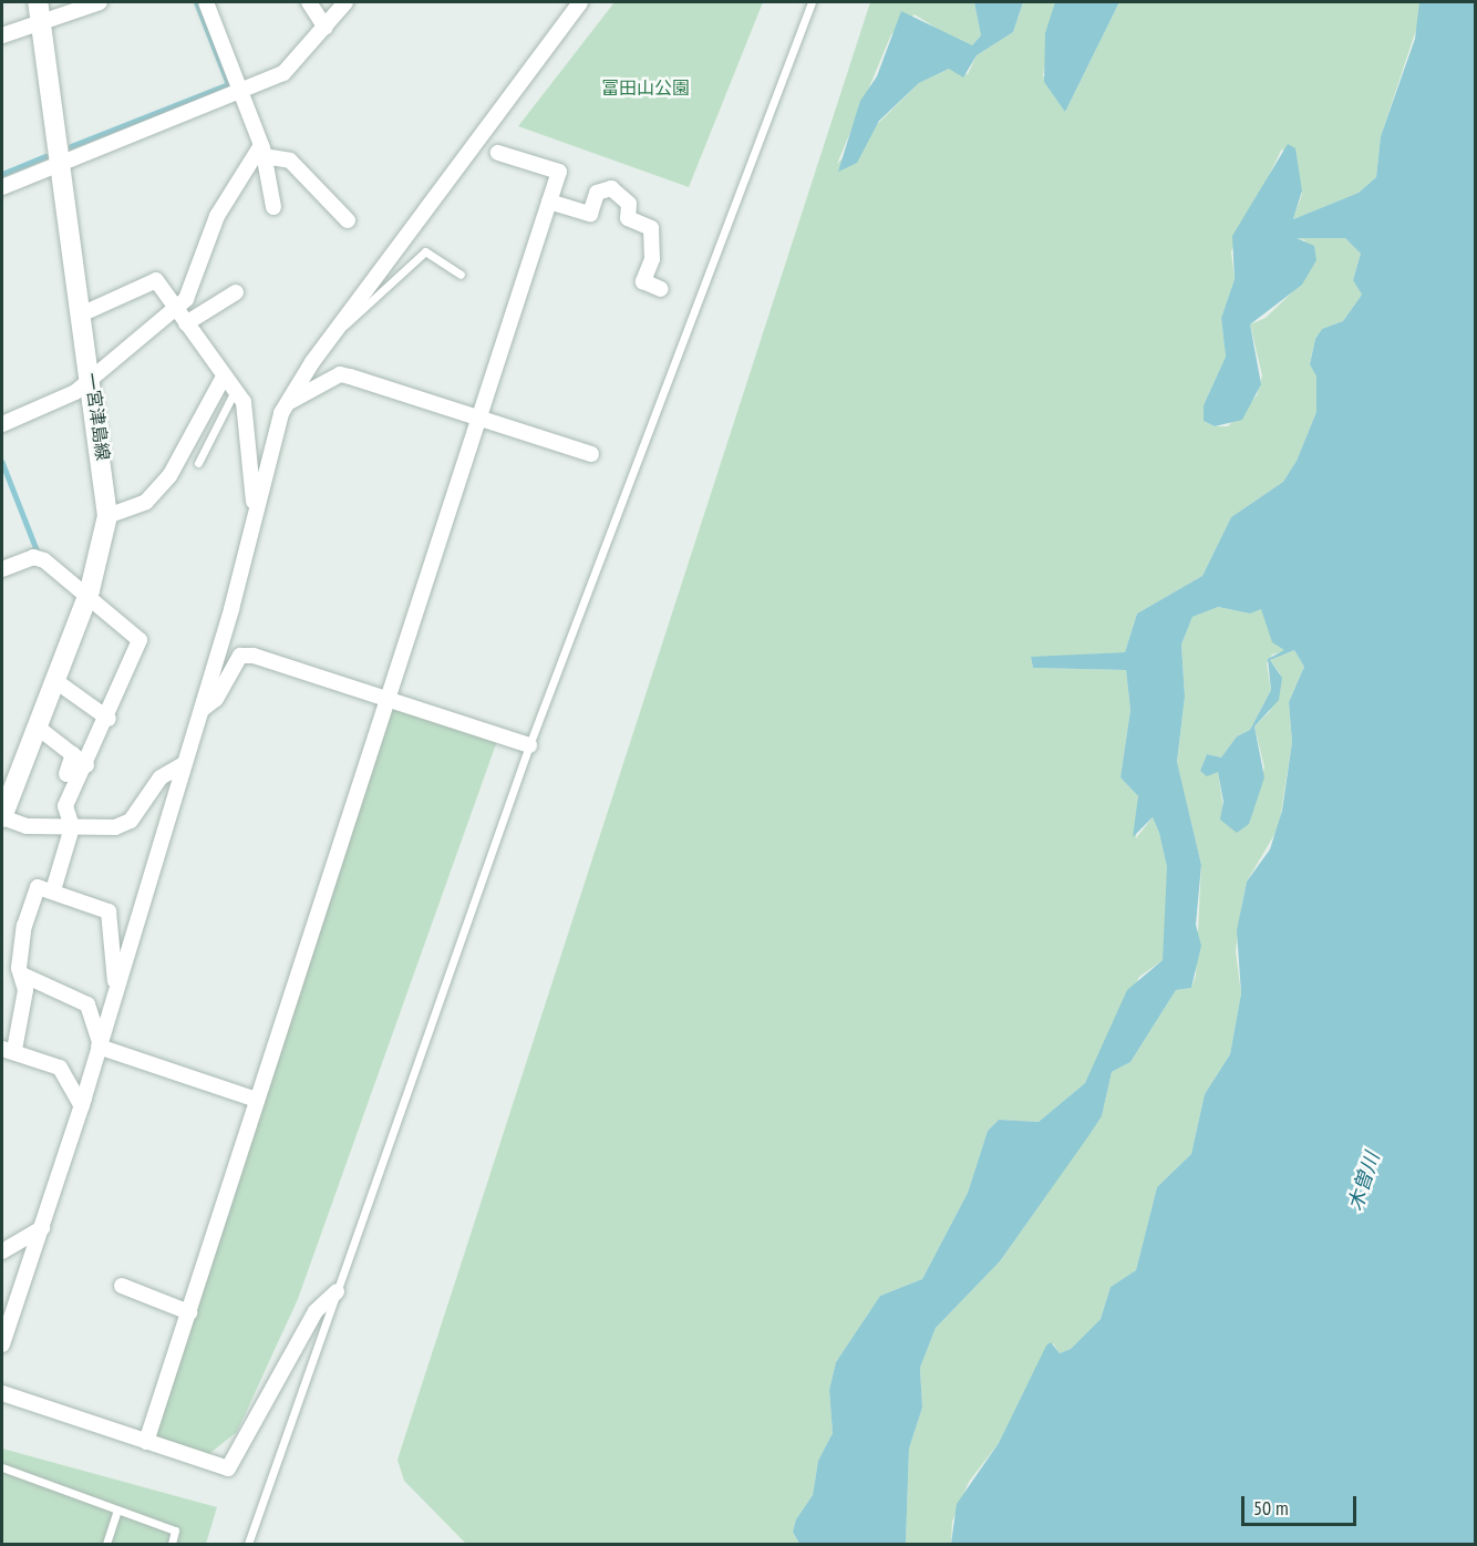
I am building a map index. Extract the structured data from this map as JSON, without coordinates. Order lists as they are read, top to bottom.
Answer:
{
  "streets": {
    "main road": ["一宮津島線"]
  },
  "water": ["木曽川"],
  "parks": ["冨田山公園"],
  "scale_bar": "50 m"
}
